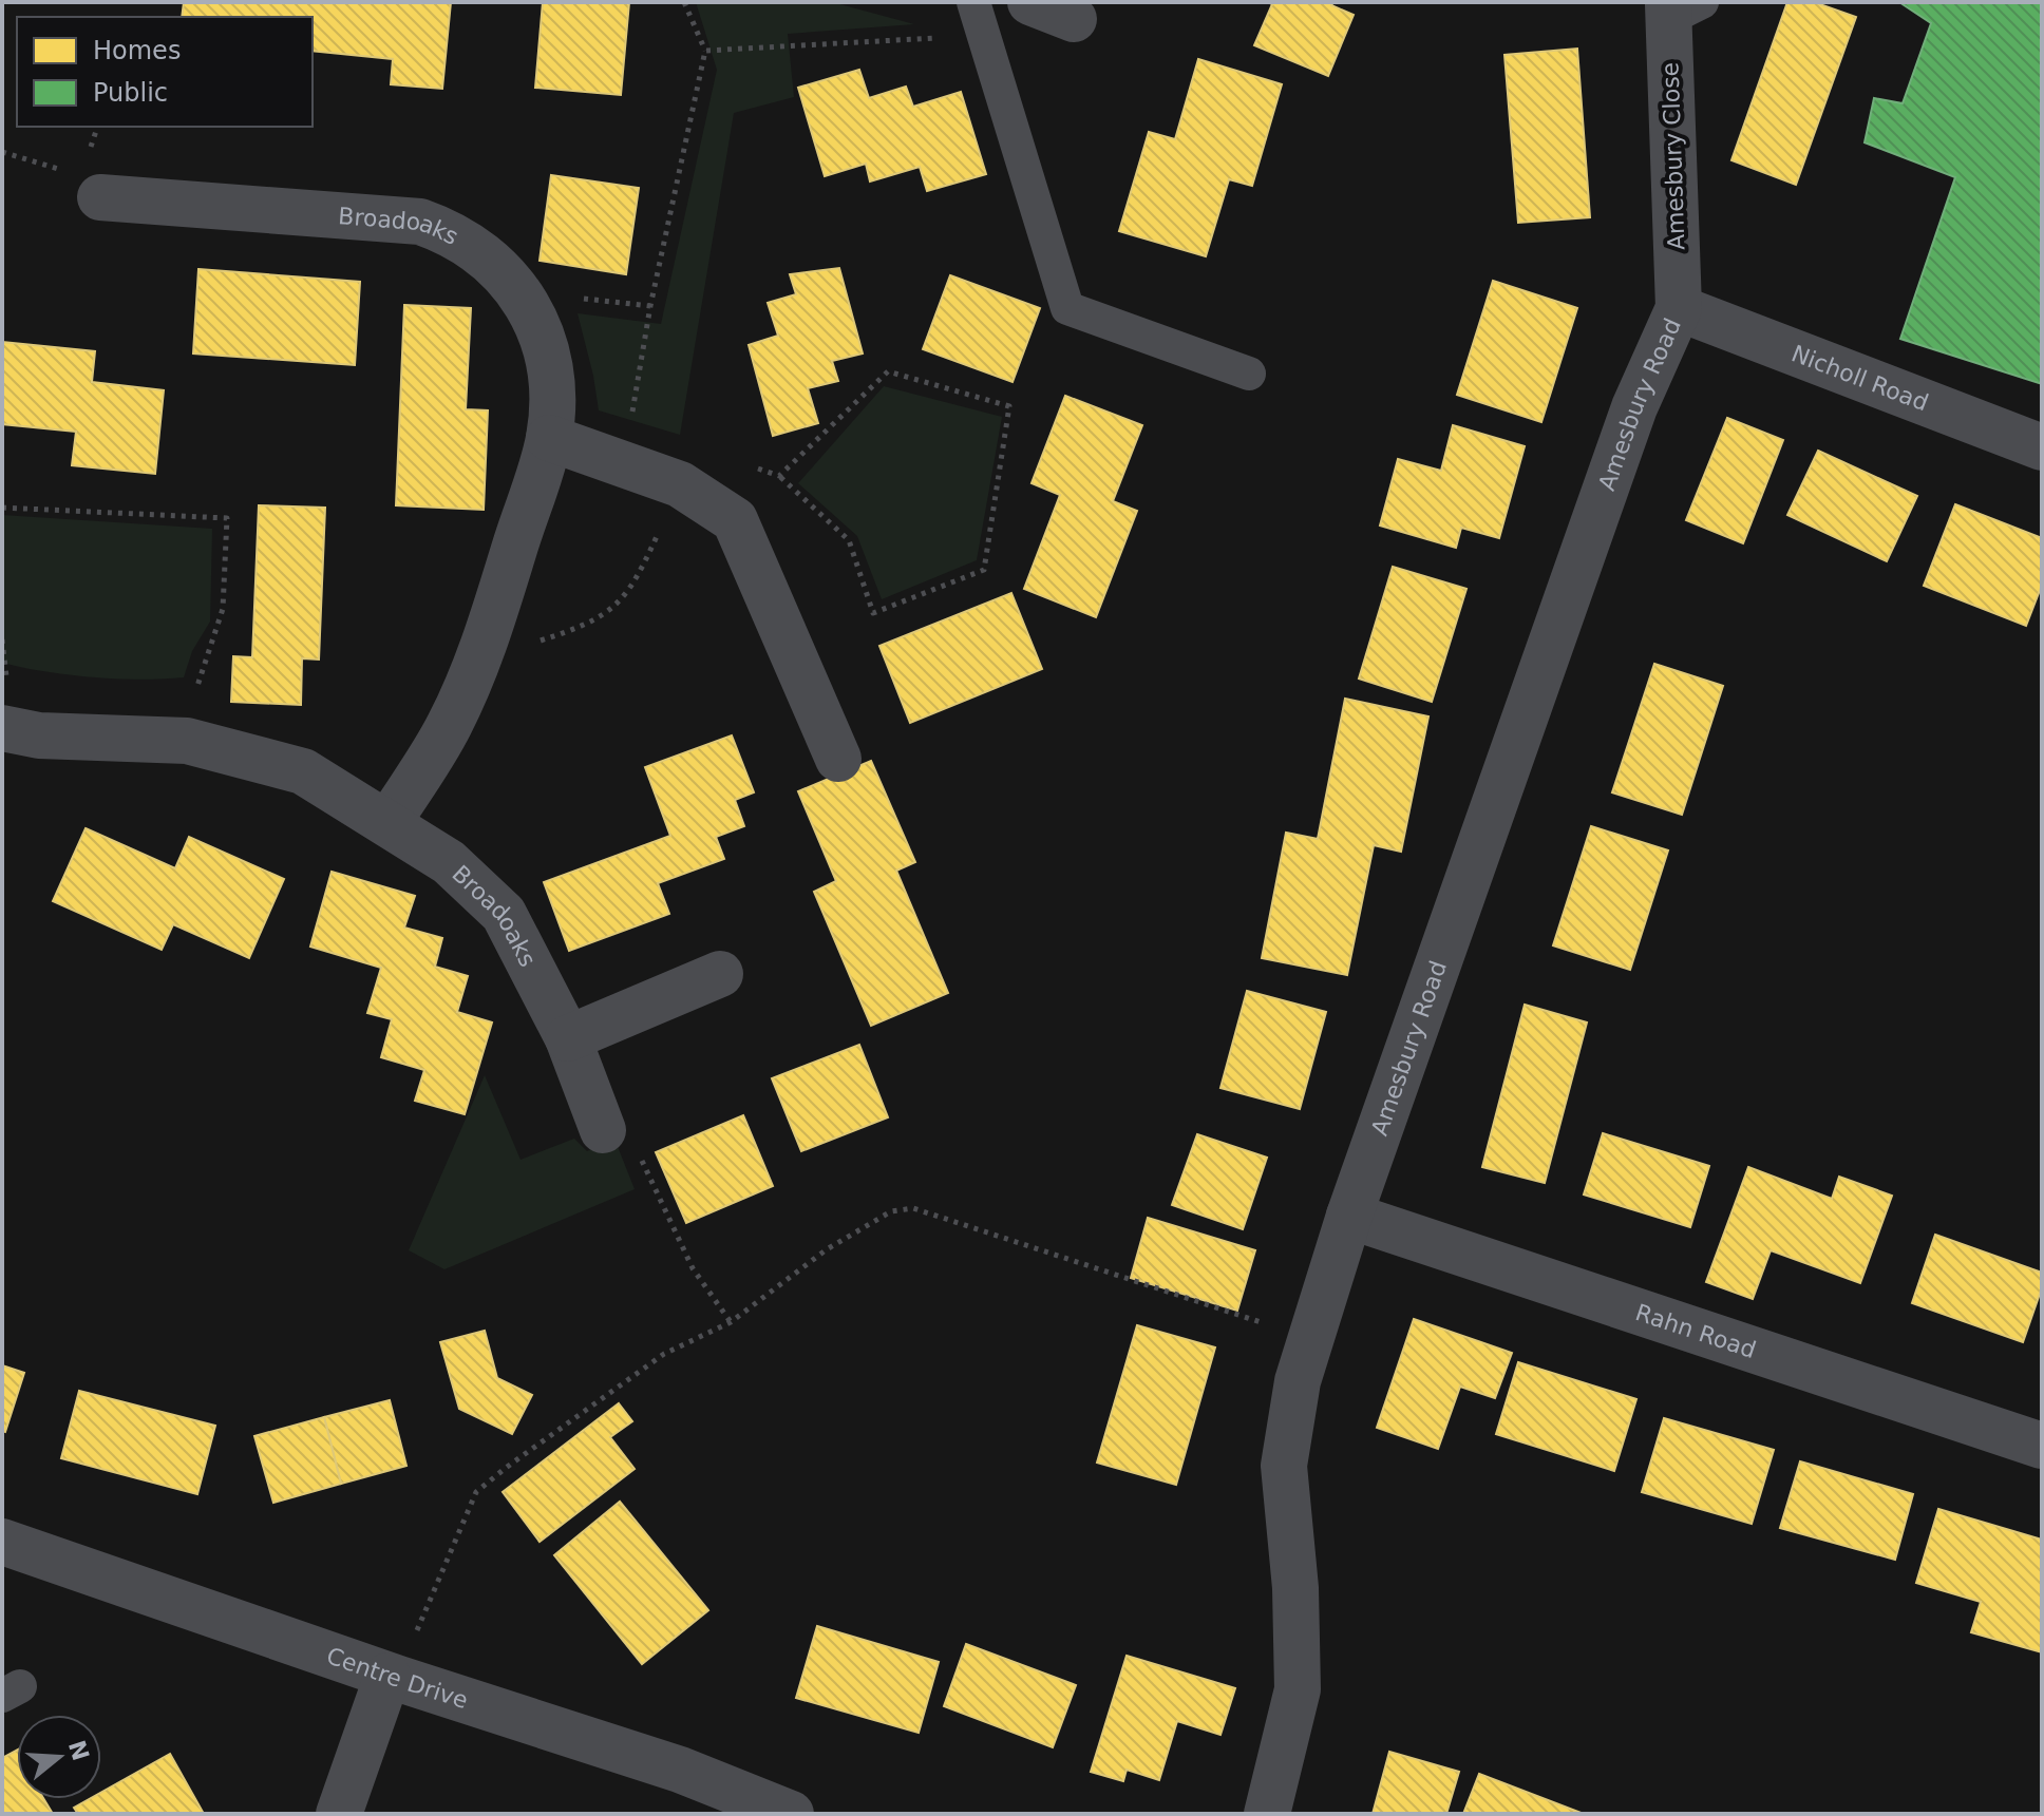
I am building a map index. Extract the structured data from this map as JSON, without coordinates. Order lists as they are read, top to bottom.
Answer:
{
  "streets": {
    "street": [
      "Amesbury Close",
      "Broadoaks",
      "Nicholl Road",
      "Amesbury Road",
      "Rahn Road",
      "Centre Drive"
    ]
  },
  "crossings": [
    ["Amesbury Close", "Nicholl Road"],
    ["Amesbury Close", "Amesbury Road"],
    ["Nicholl Road", "Amesbury Road"],
    ["Amesbury Road", "Rahn Road"]
  ],
  "legend": ["Homes", "Public"],
  "north": "right"
}
